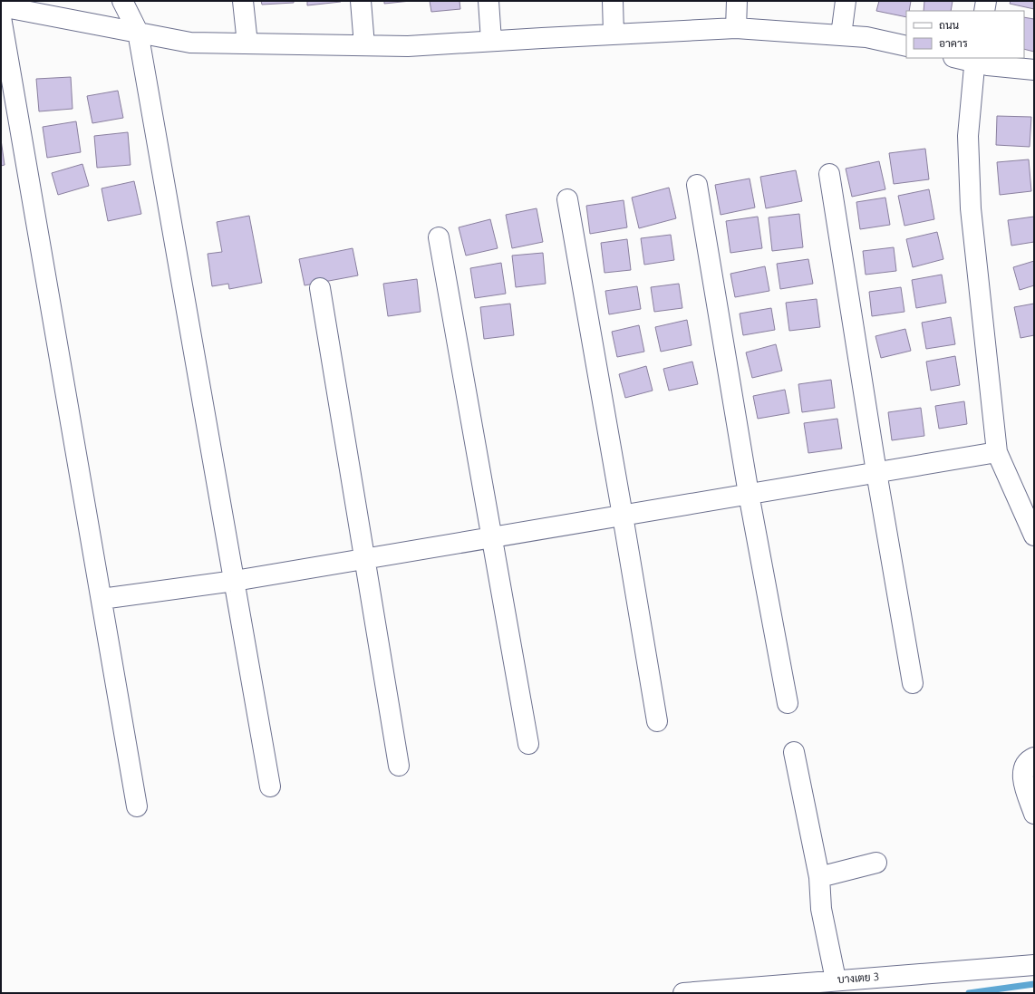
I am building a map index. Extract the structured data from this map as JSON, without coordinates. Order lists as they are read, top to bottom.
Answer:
{
  "streets": {
    "street": ["บางเตย 3"]
  },
  "legend": ["ถนน", "อาคาร"]
}
